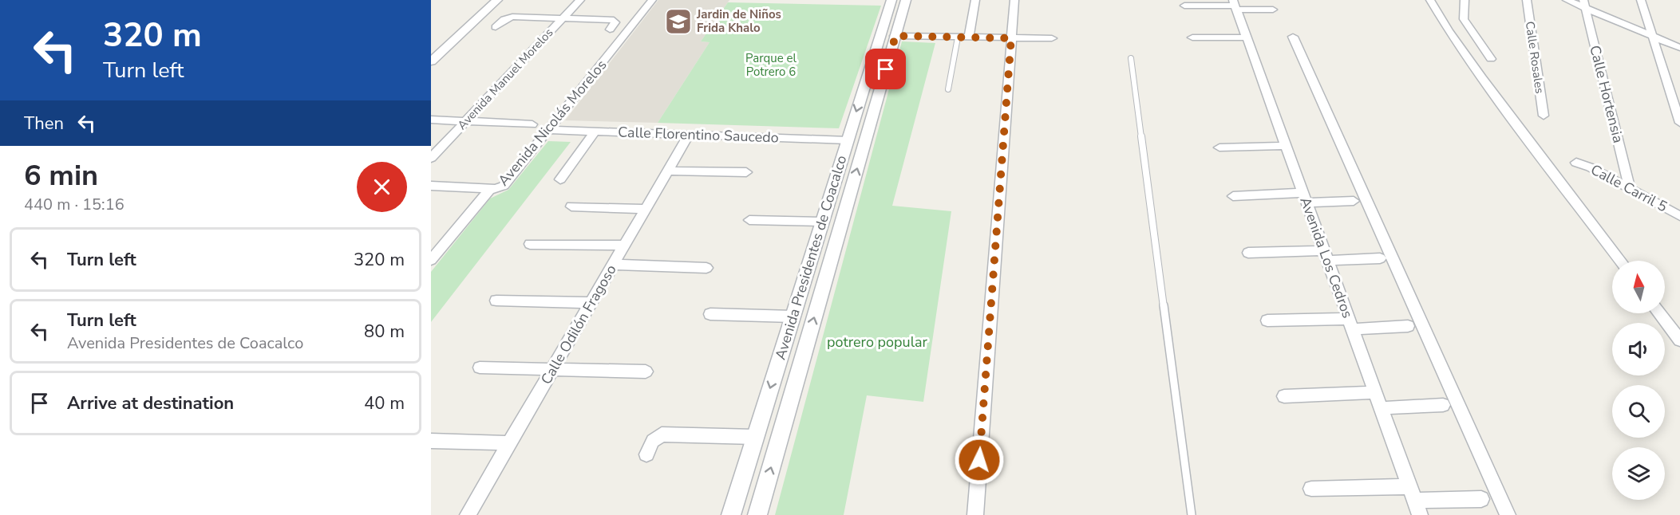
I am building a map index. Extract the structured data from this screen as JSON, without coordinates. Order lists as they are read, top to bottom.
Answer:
{
  "streets": {
    "street": [
      "Calle Rosales",
      "Avenida Manuel Morelos",
      "Calle Hortensia",
      "Avenida Nicolás Morelos",
      "Calle Florentino Saucedo",
      "Calle Carril 5",
      "Avenida Presidentes de Coacalco",
      "Avenida Los Cedros",
      "Calle Odilón Fragoso"
    ]
  },
  "crossings": [
    ["Calle Hortensia", "Calle Carril 5"],
    ["Avenida Nicolás Morelos", "Calle Florentino Saucedo"],
    ["Calle Florentino Saucedo", "Avenida Presidentes de Coacalco"],
    ["Calle Florentino Saucedo", "Calle Odilón Fragoso"]
  ],
  "parks": ["Parque el Potrero 6", "potrero popular"],
  "places": {
    "school or university": ["Jardin de Niños Frida Khalo"]
  },
  "north": "top",
  "page": {
    "turn": ["320 m", "Turn left"],
    "then": "Then",
    "heading": ["6 min", "440 m · 15:16"],
    "list": [
      {
        "name": "Turn left",
        "value": "320 m"
      },
      {
        "name": "Turn left",
        "note": "Avenida Presidentes de Coacalco",
        "value": "80 m"
      },
      {
        "name": "Arrive at destination",
        "value": "40 m"
      }
    ]
  }
}
